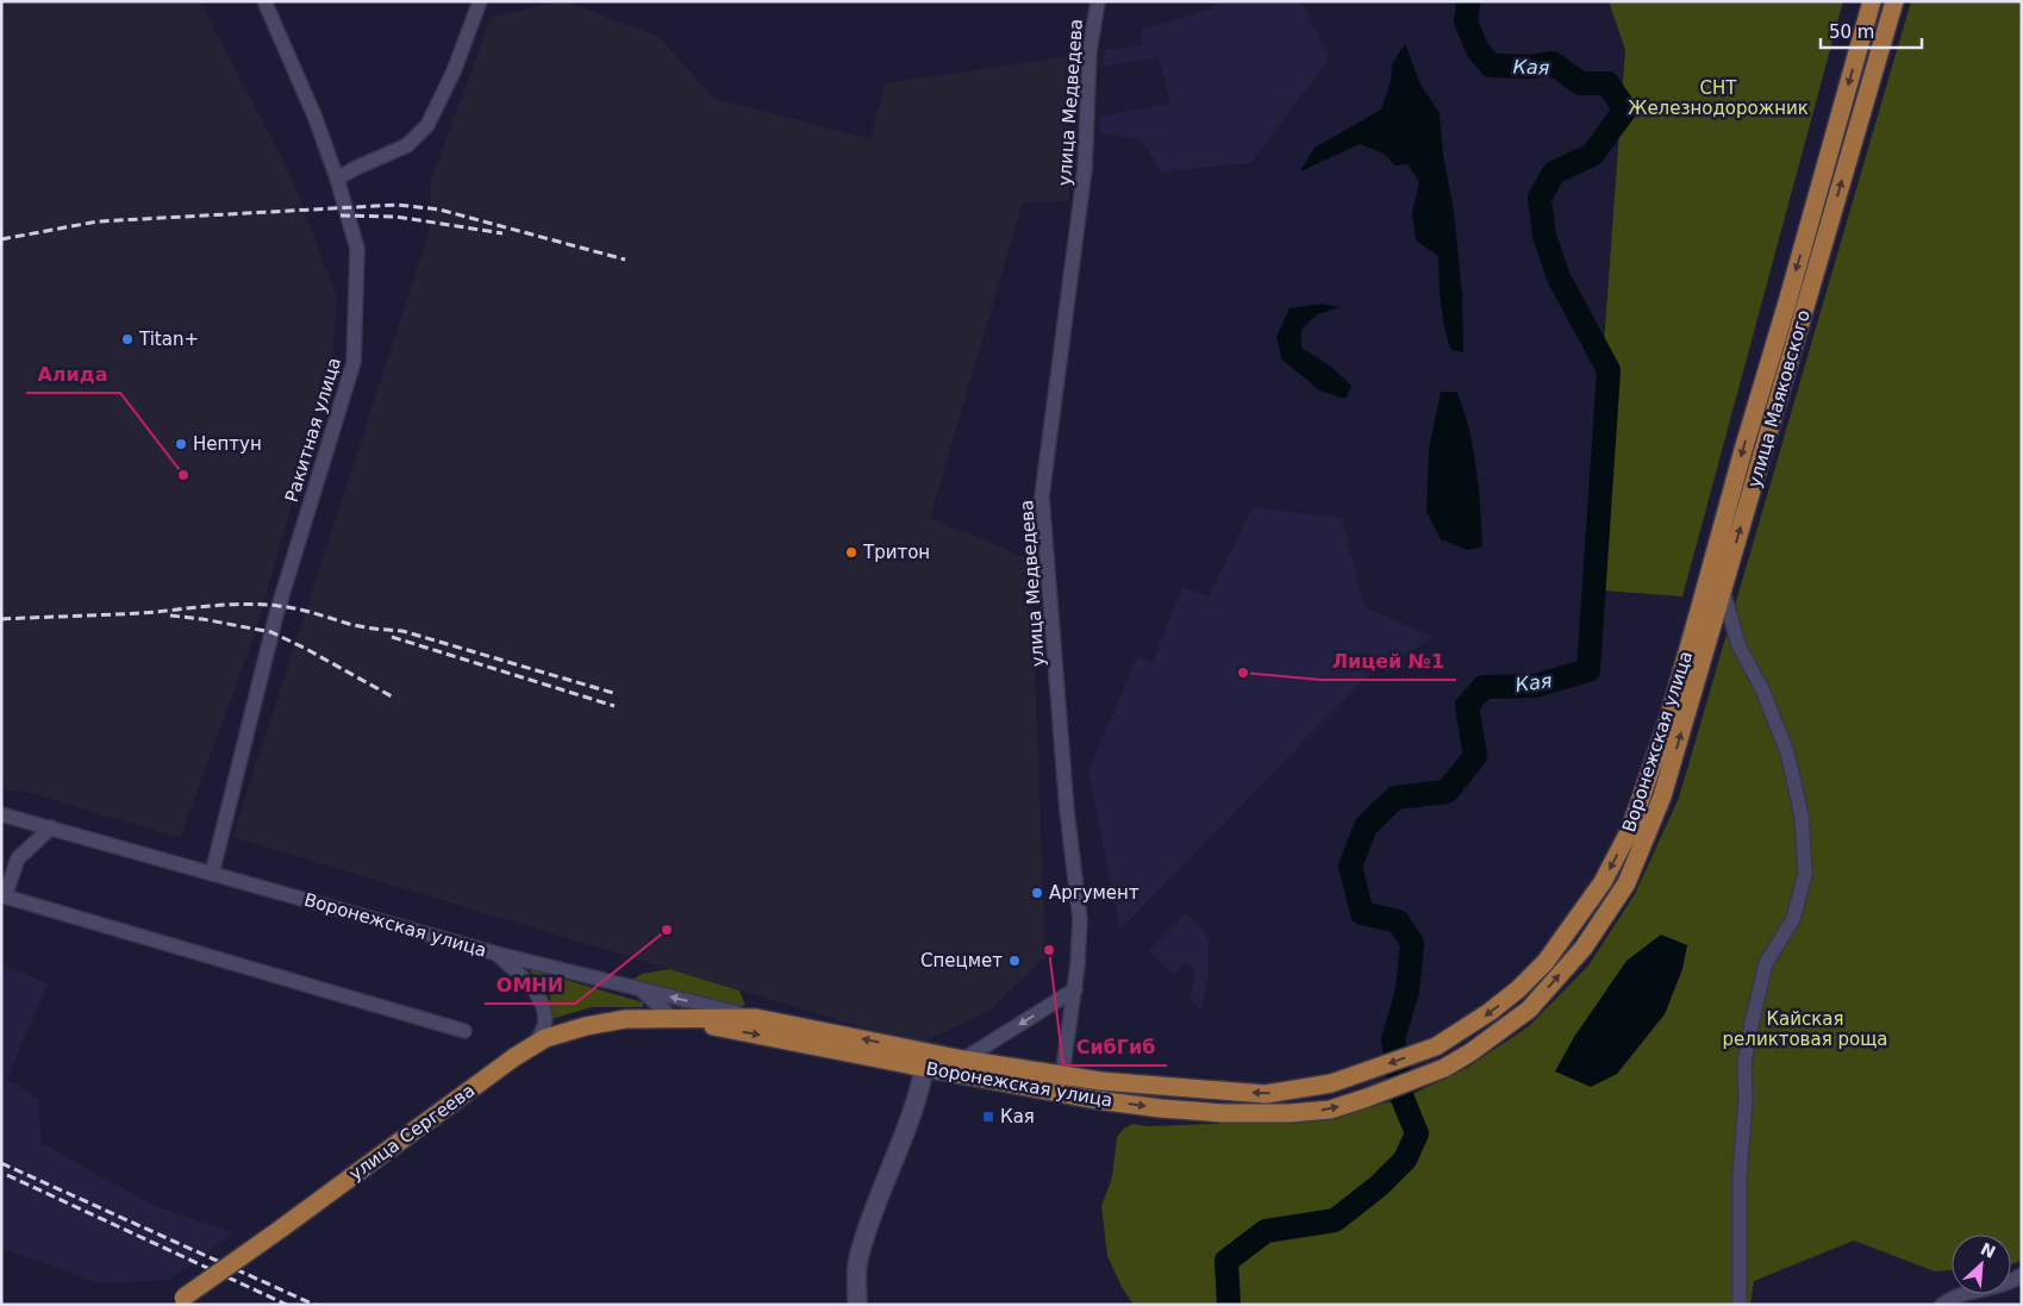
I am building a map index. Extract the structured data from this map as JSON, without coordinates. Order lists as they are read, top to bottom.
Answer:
{
  "streets": {
    "main road": ["улица Маяковского", "Воронежская улица", "улица Сергеева"],
    "street": ["улица Медведева", "Ракитная улица"]
  },
  "crossings": [
    ["улица Медведева", "Воронежская улица"],
    ["улица Маяковского", "Воронежская улица"],
    ["Ракитная улица", "Воронежская улица"],
    ["Воронежская улица", "улица Сергеева"]
  ],
  "water": ["Кая"],
  "parks": ["СНТ Железнодорожник", "Кайская реликтовая роща"],
  "places": {
    "other": [
      "Titan+",
      "Нептун",
      "Алида",
      "Тритон",
      "Лицей №1",
      "Аргумент",
      "ОМНИ",
      "СибГиб",
      "Спецмет"
    ],
    "transit": ["Кая"]
  },
  "scale_bar": "50 m",
  "north": "top right"
}
